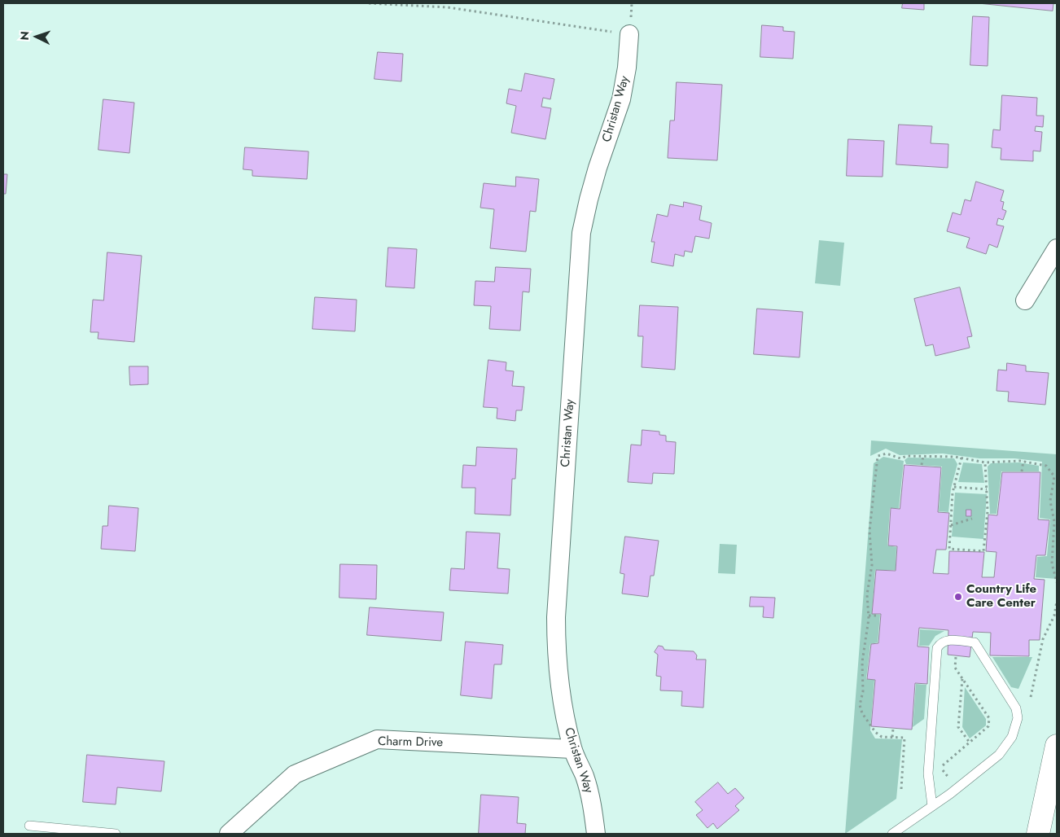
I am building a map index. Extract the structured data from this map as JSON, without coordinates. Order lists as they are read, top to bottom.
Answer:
{
  "streets": {
    "street": ["Christan Way", "Charm Drive"]
  },
  "crossings": [
    ["Christan Way", "Charm Drive"]
  ],
  "places": ["Country Life Care Center"],
  "north": "left"
}
